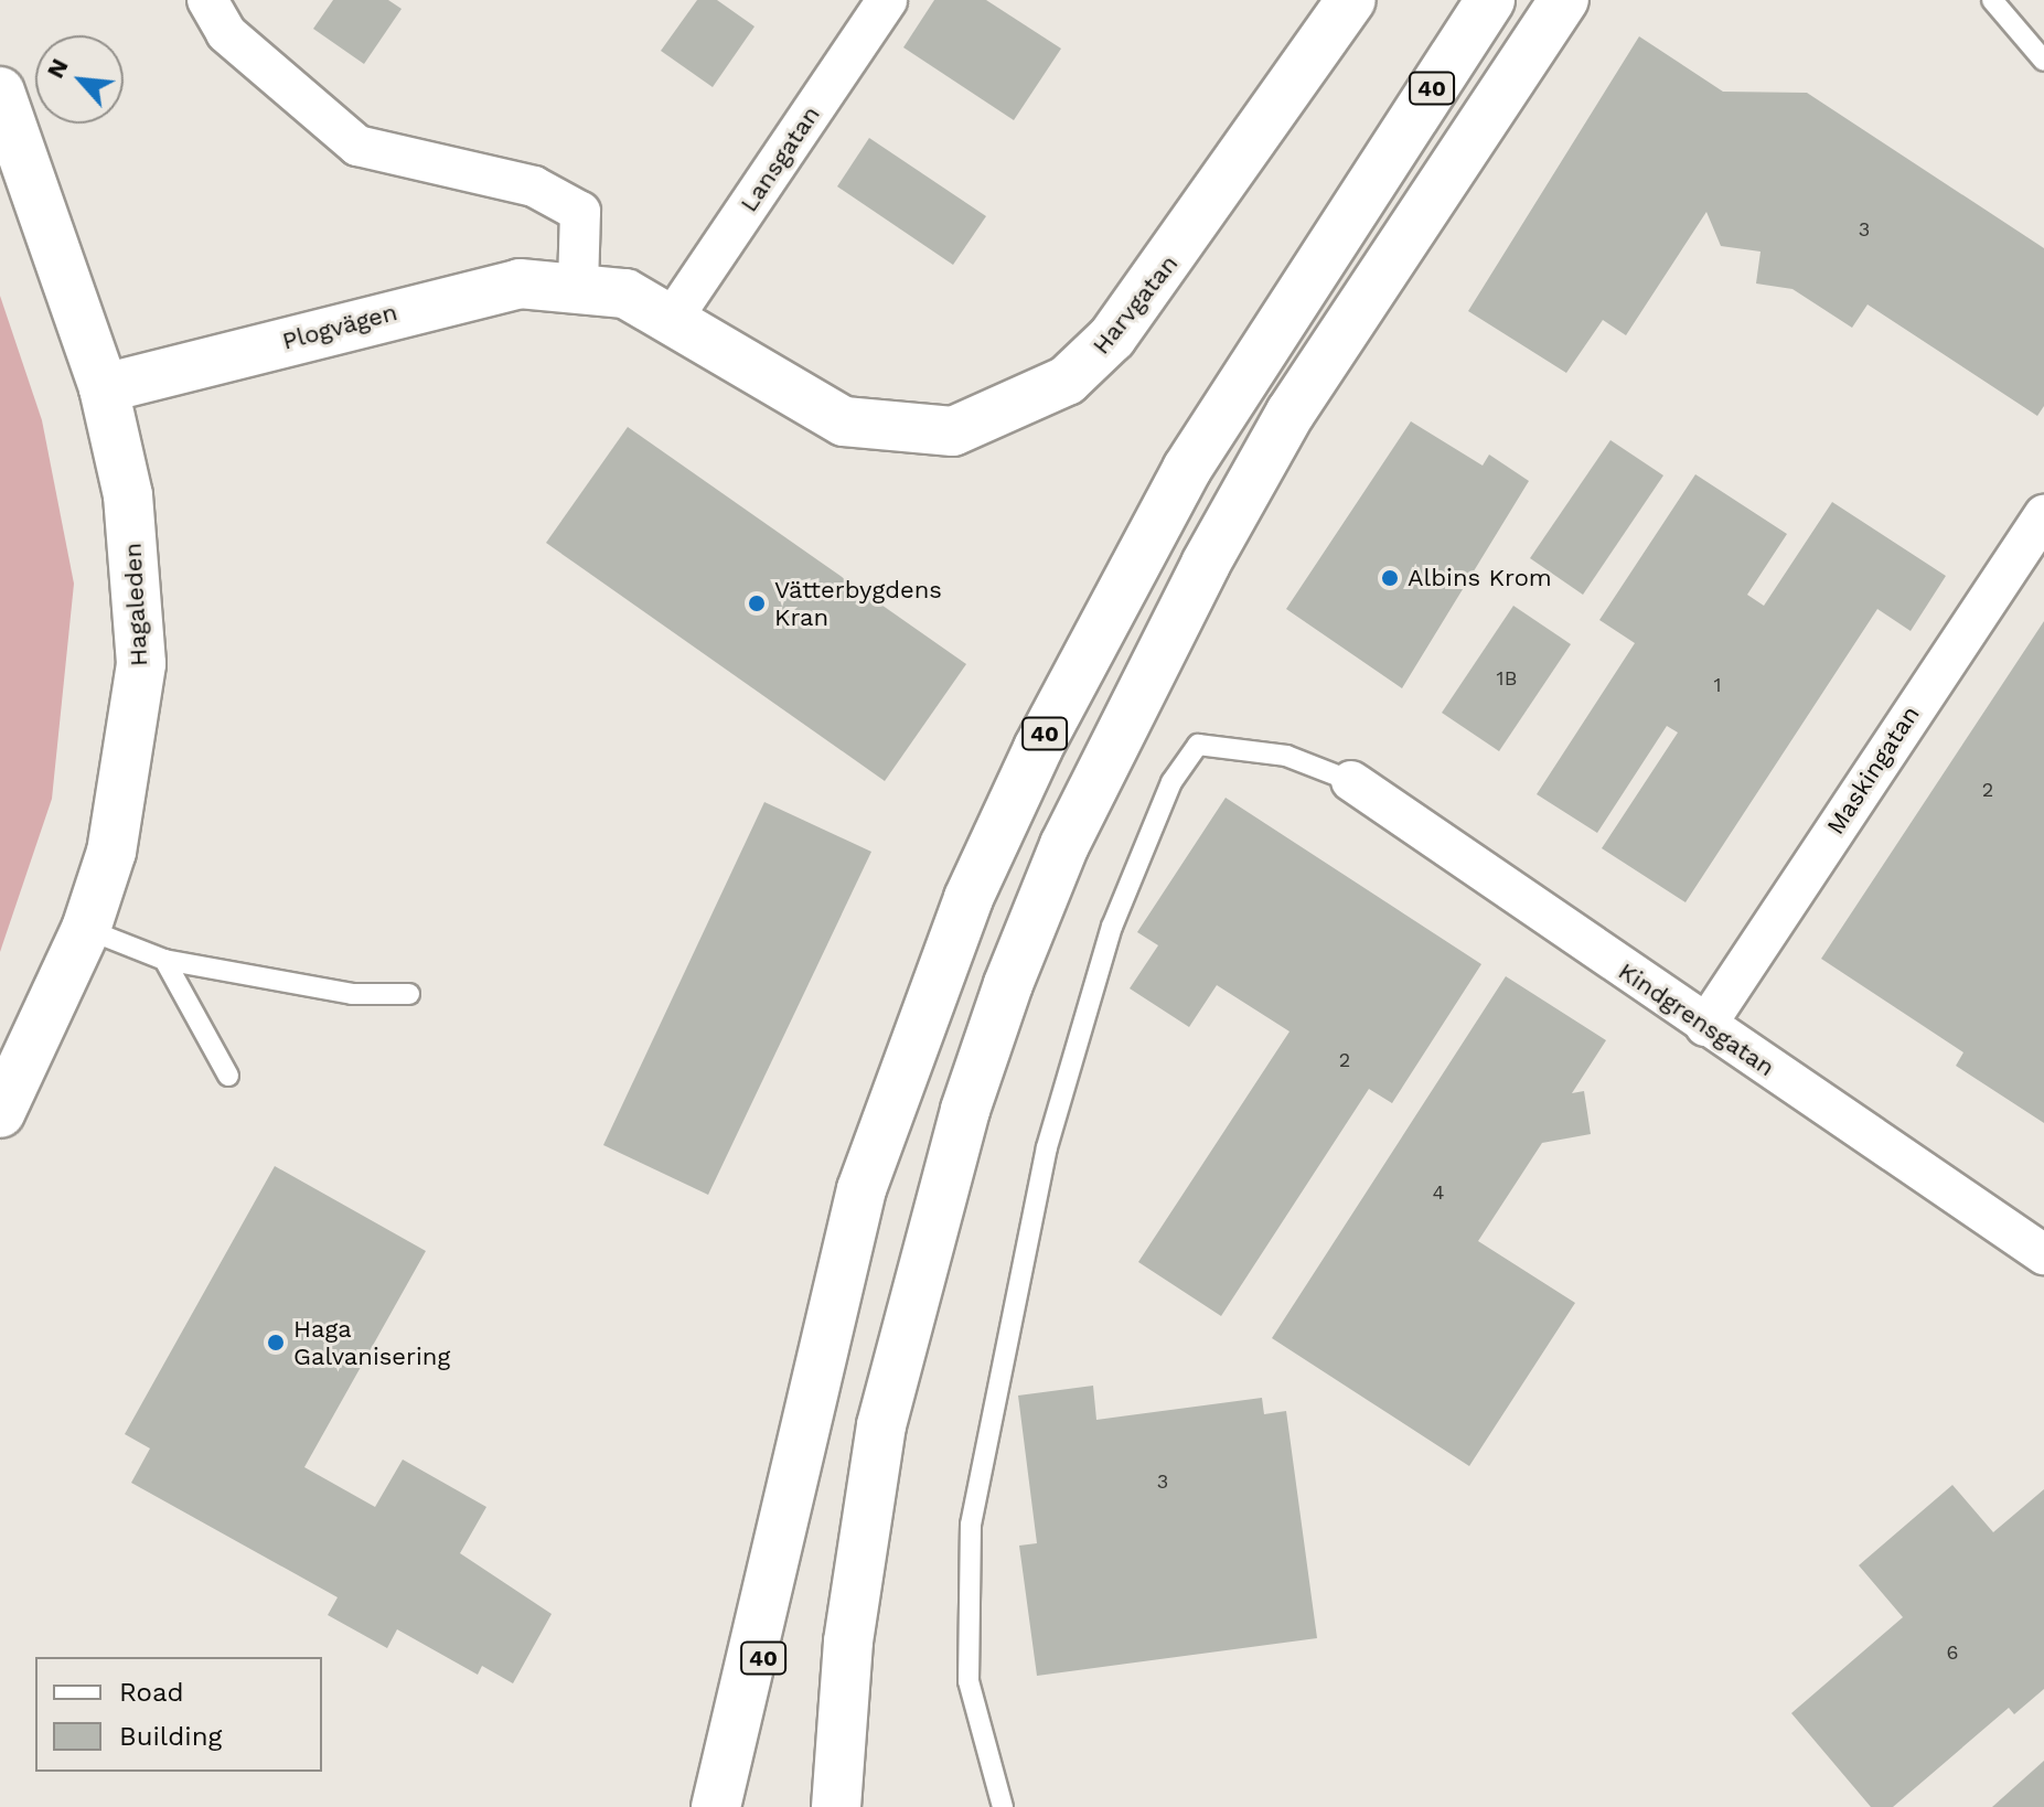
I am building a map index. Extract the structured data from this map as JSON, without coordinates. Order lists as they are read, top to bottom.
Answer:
{
  "streets": {
    "main road": [
      "40",
      "Harvgatan",
      "Plogvägen",
      "Hagaleden"
    ],
    "street": ["Lansgatan", "Maskingatan", "Kindgrensgatan"]
  },
  "crossings": [
    ["Lansgatan", "Harvgatan"],
    ["Harvgatan", "Plogvägen"],
    ["Plogvägen", "Hagaleden"],
    ["Maskingatan", "Kindgrensgatan"]
  ],
  "places": ["Albins Krom", "Vätterbygdens Kran", "Haga Galvanisering"],
  "house_numbers": [
    "3",
    "1B",
    "1",
    "2",
    "2",
    "4",
    "3",
    "6"
  ],
  "legend": ["Road", "Building"],
  "north": "top left"
}
